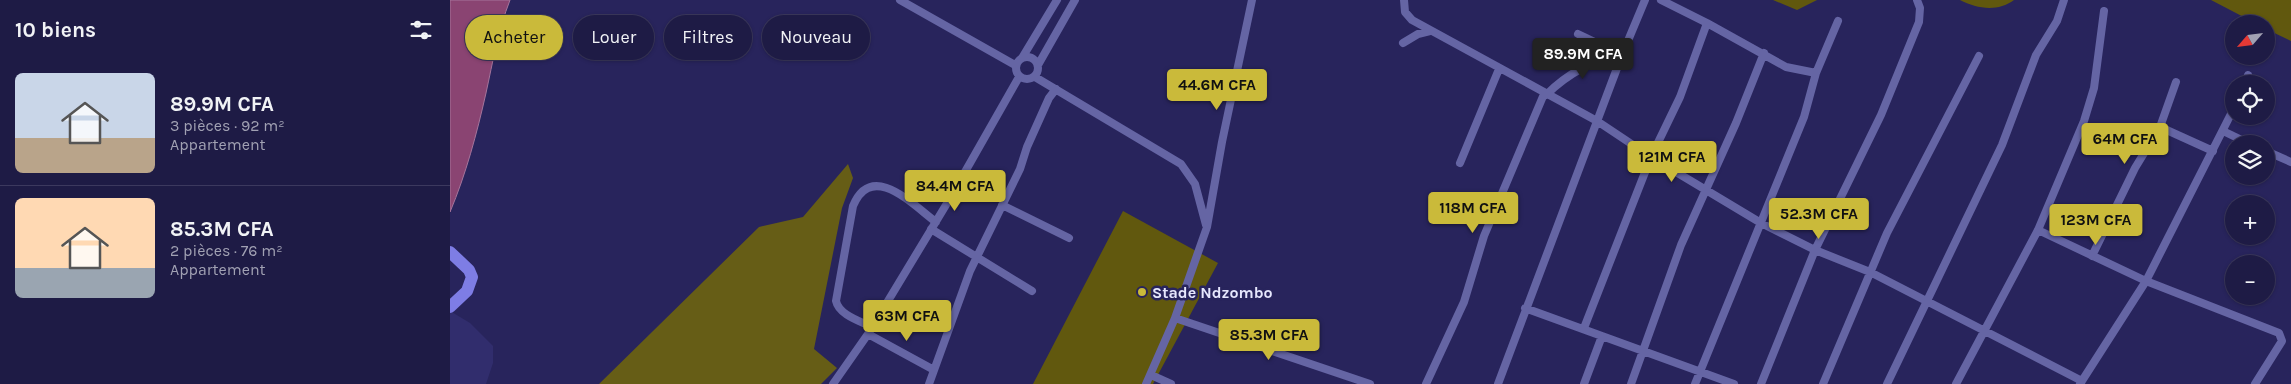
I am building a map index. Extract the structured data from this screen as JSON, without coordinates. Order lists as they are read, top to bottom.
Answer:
{
  "places": ["Stade Ndzombo"],
  "north": "bottom left",
  "page": {
    "heading": "10 biens",
    "map_buttons": ["+", "−"],
    "chip": [
      "Acheter",
      "Louer",
      "Filtres",
      "Nouveau"
    ],
    "price": [
      "89.9M CFA",
      "44.6M CFA",
      "64M CFA",
      "121M CFA",
      "84.4M CFA",
      "118M CFA",
      "52.3M CFA",
      "123M CFA",
      "63M CFA",
      "85.3M CFA"
    ],
    "list": [
      {
        "name": "89.9M CFA",
        "note": "3 pièces · 92 m² · Appartement"
      },
      {
        "name": "85.3M CFA",
        "note": "2 pièces · 76 m² · Appartement"
      }
    ]
  }
}
